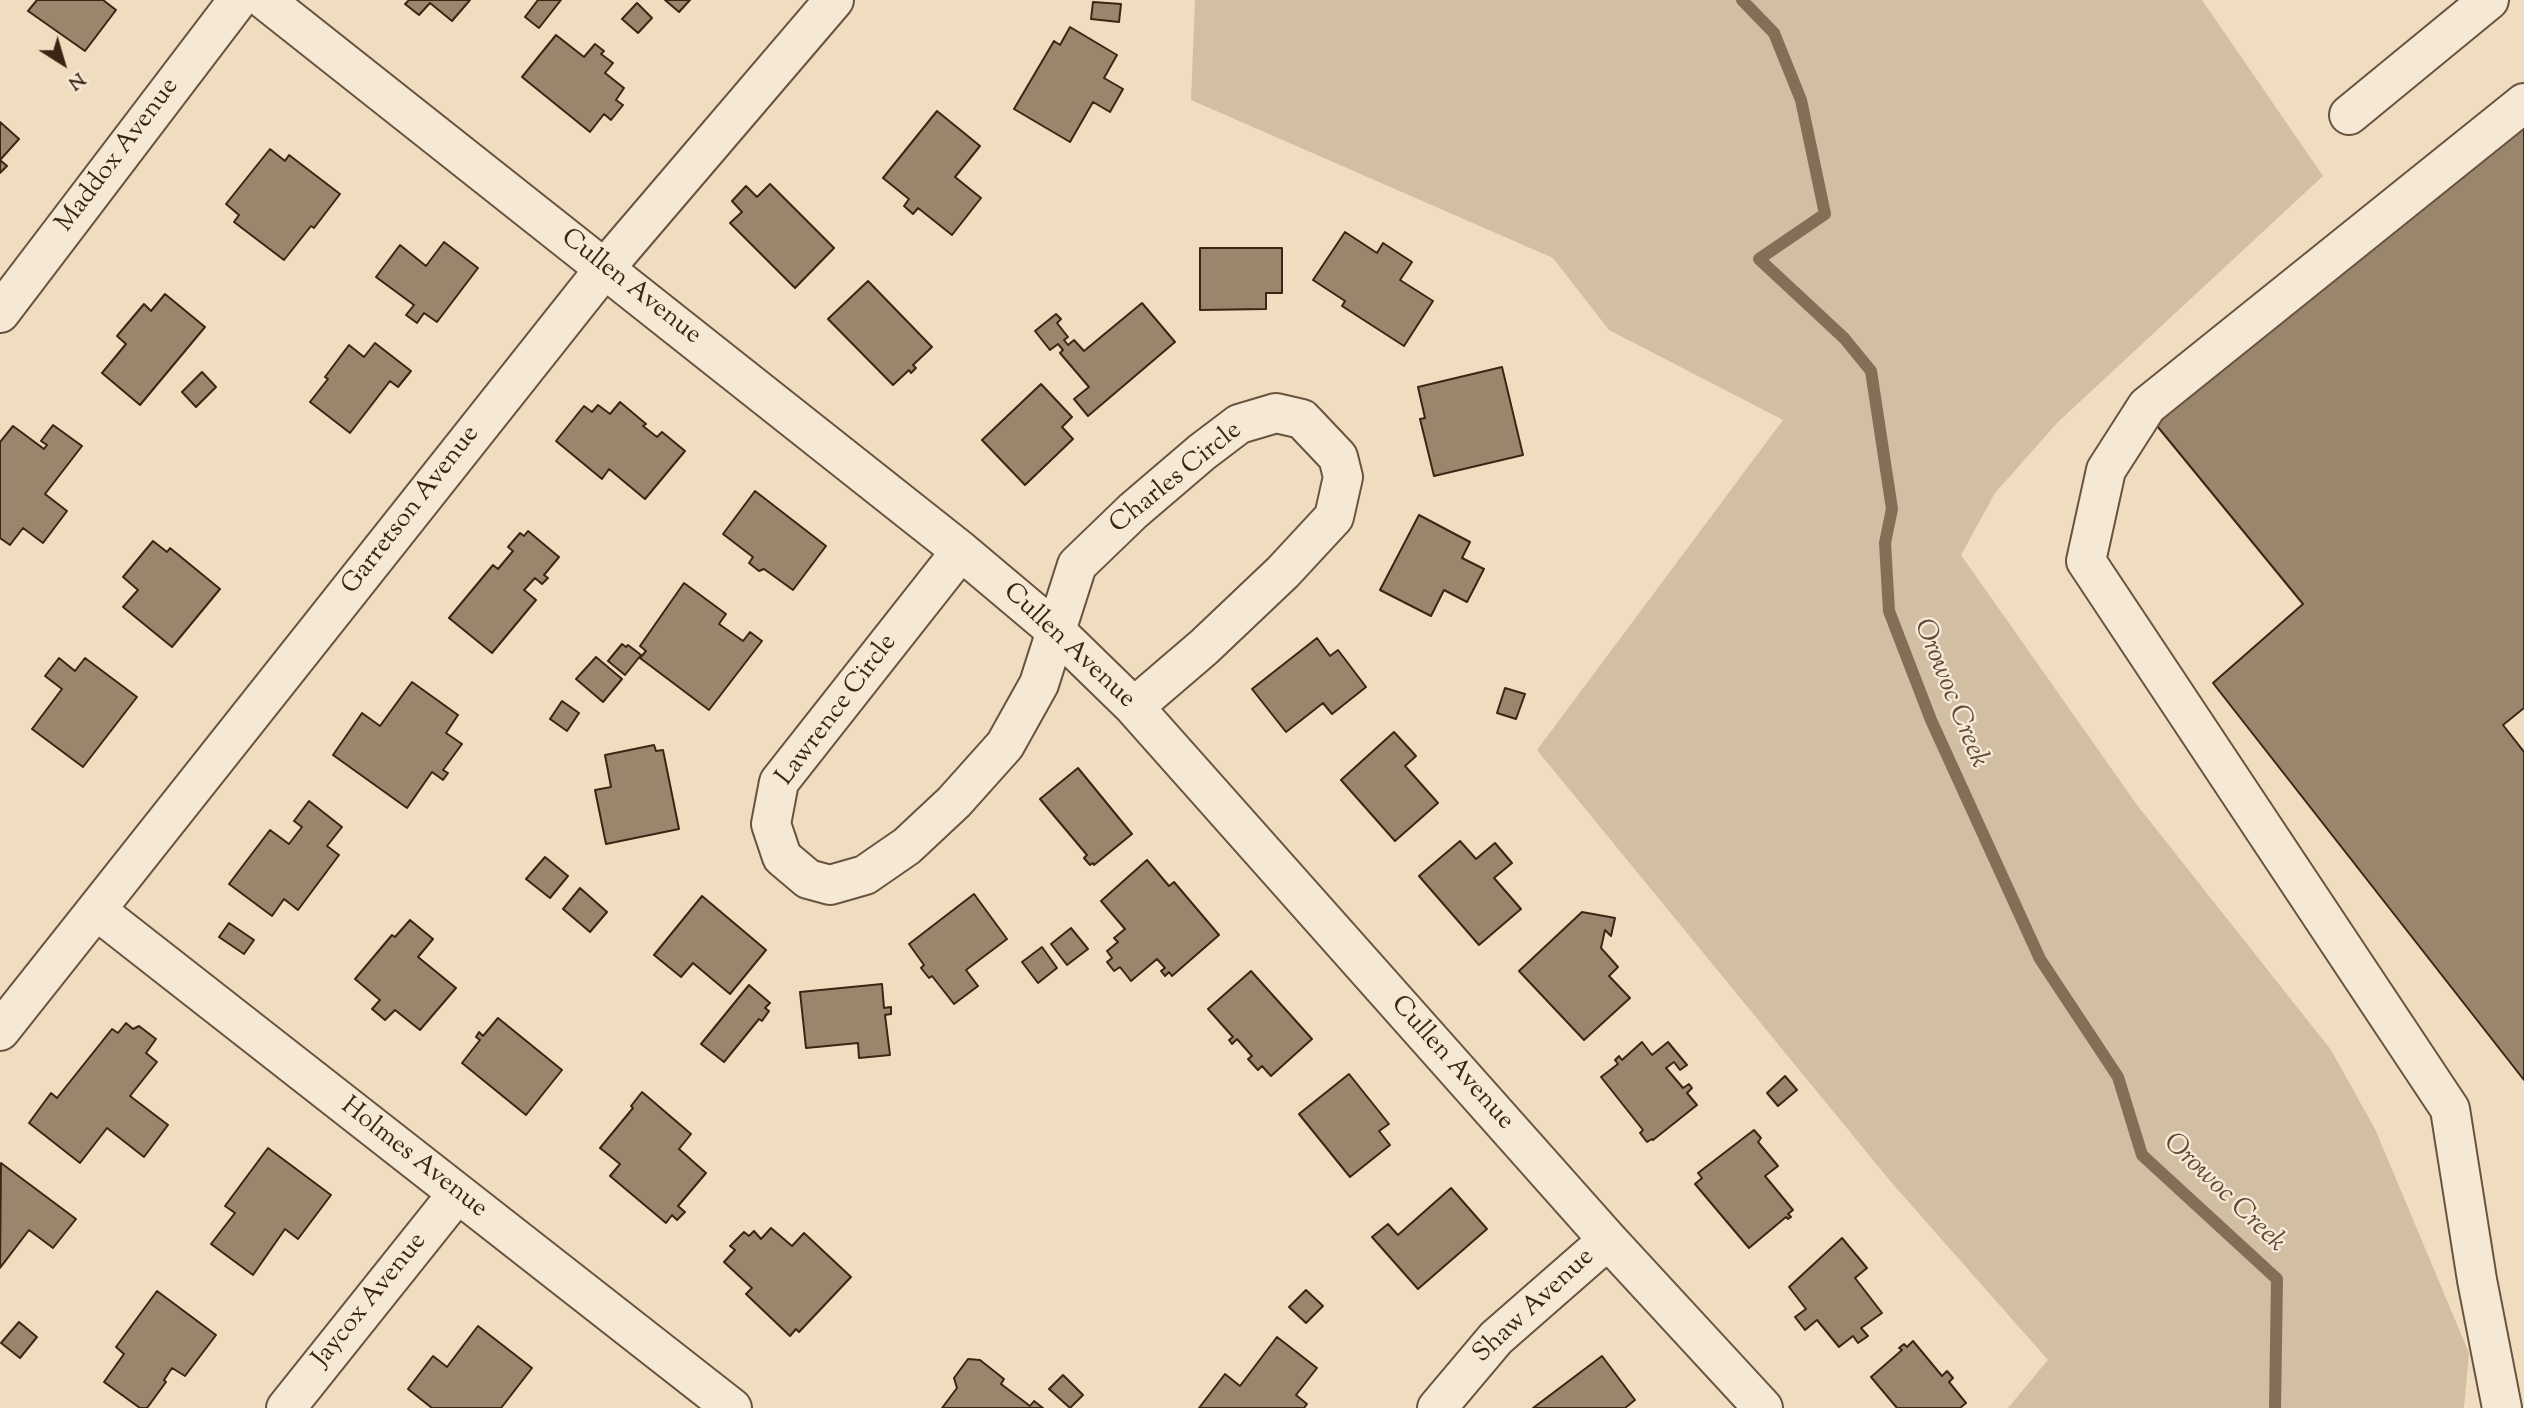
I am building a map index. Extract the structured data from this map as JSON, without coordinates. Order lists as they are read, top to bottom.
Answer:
{
  "streets": {
    "street": [
      "Maddox Avenue",
      "Cullen Avenue",
      "Charles Circle",
      "Garretson Avenue",
      "Lawrence Circle",
      "Holmes Avenue",
      "Jaycox Avenue",
      "Shaw Avenue"
    ]
  },
  "crossings": [
    ["Cullen Avenue", "Charles Circle"],
    ["Cullen Avenue", "Garretson Avenue"],
    ["Cullen Avenue", "Lawrence Circle"],
    ["Cullen Avenue", "Shaw Avenue"],
    ["Charles Circle", "Lawrence Circle"],
    ["Garretson Avenue", "Holmes Avenue"],
    ["Holmes Avenue", "Jaycox Avenue"]
  ],
  "water": ["Orowoc Creek"],
  "north": "bottom right"
}
